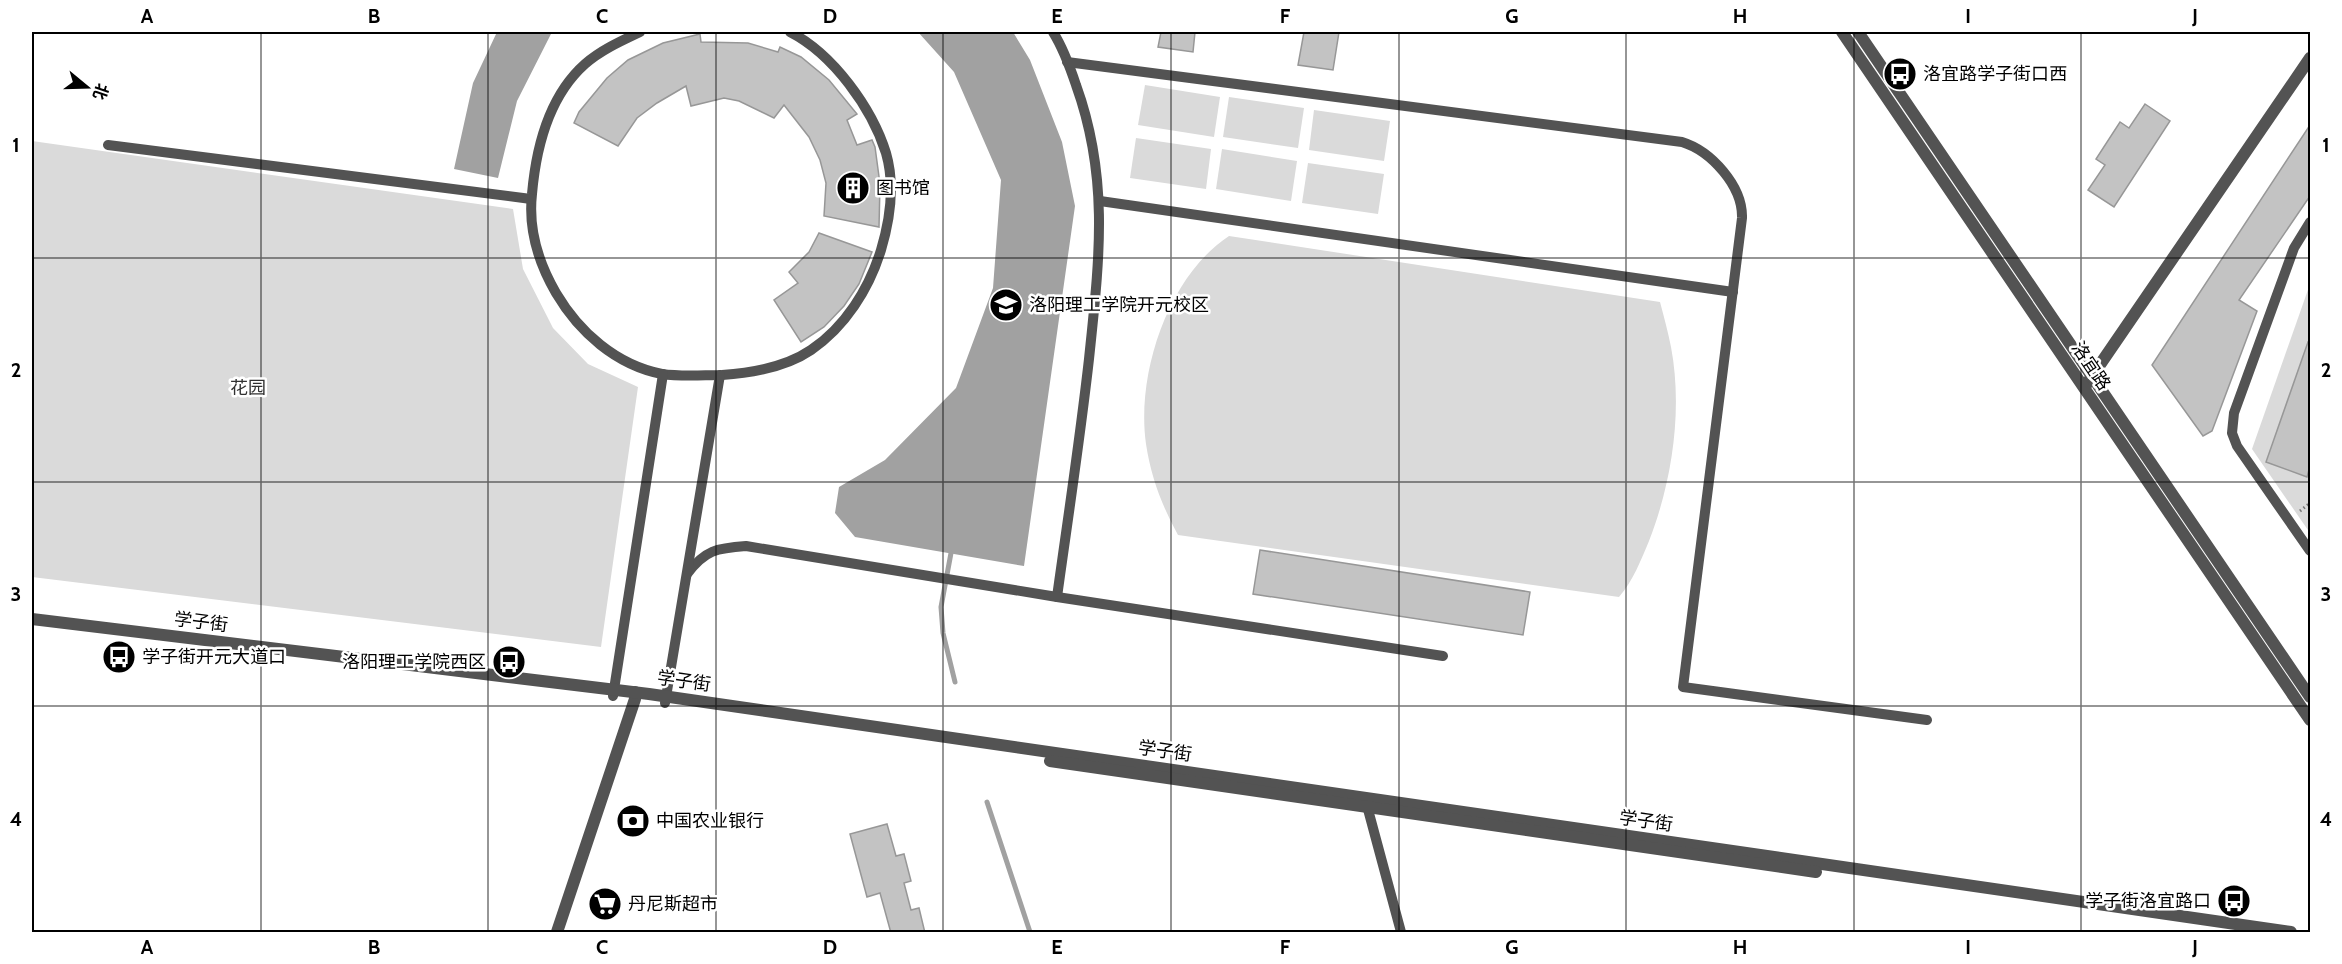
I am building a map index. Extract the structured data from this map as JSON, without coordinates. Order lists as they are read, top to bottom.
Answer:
{
  "streets": {
    "street": ["洛宜路", "学子街"]
  },
  "parks": ["花园"],
  "places": {
    "bus stop": [
      "洛宜路学子街口西",
      "学子街开元大道口",
      "洛阳理工学院西区",
      "学子街洛宜路口"
    ],
    "building": ["图书馆"],
    "school or university": ["洛阳理工学院开元校区"],
    "bank": ["中国农业银行"],
    "supermarket": ["丹尼斯超市"]
  },
  "north": "right",
  "grid": {
    "columns": [
      "A",
      "B",
      "C",
      "D",
      "E",
      "F",
      "G",
      "H",
      "I",
      "J"
    ],
    "rows": [
      "1",
      "2",
      "3",
      "4"
    ]
  }
}
